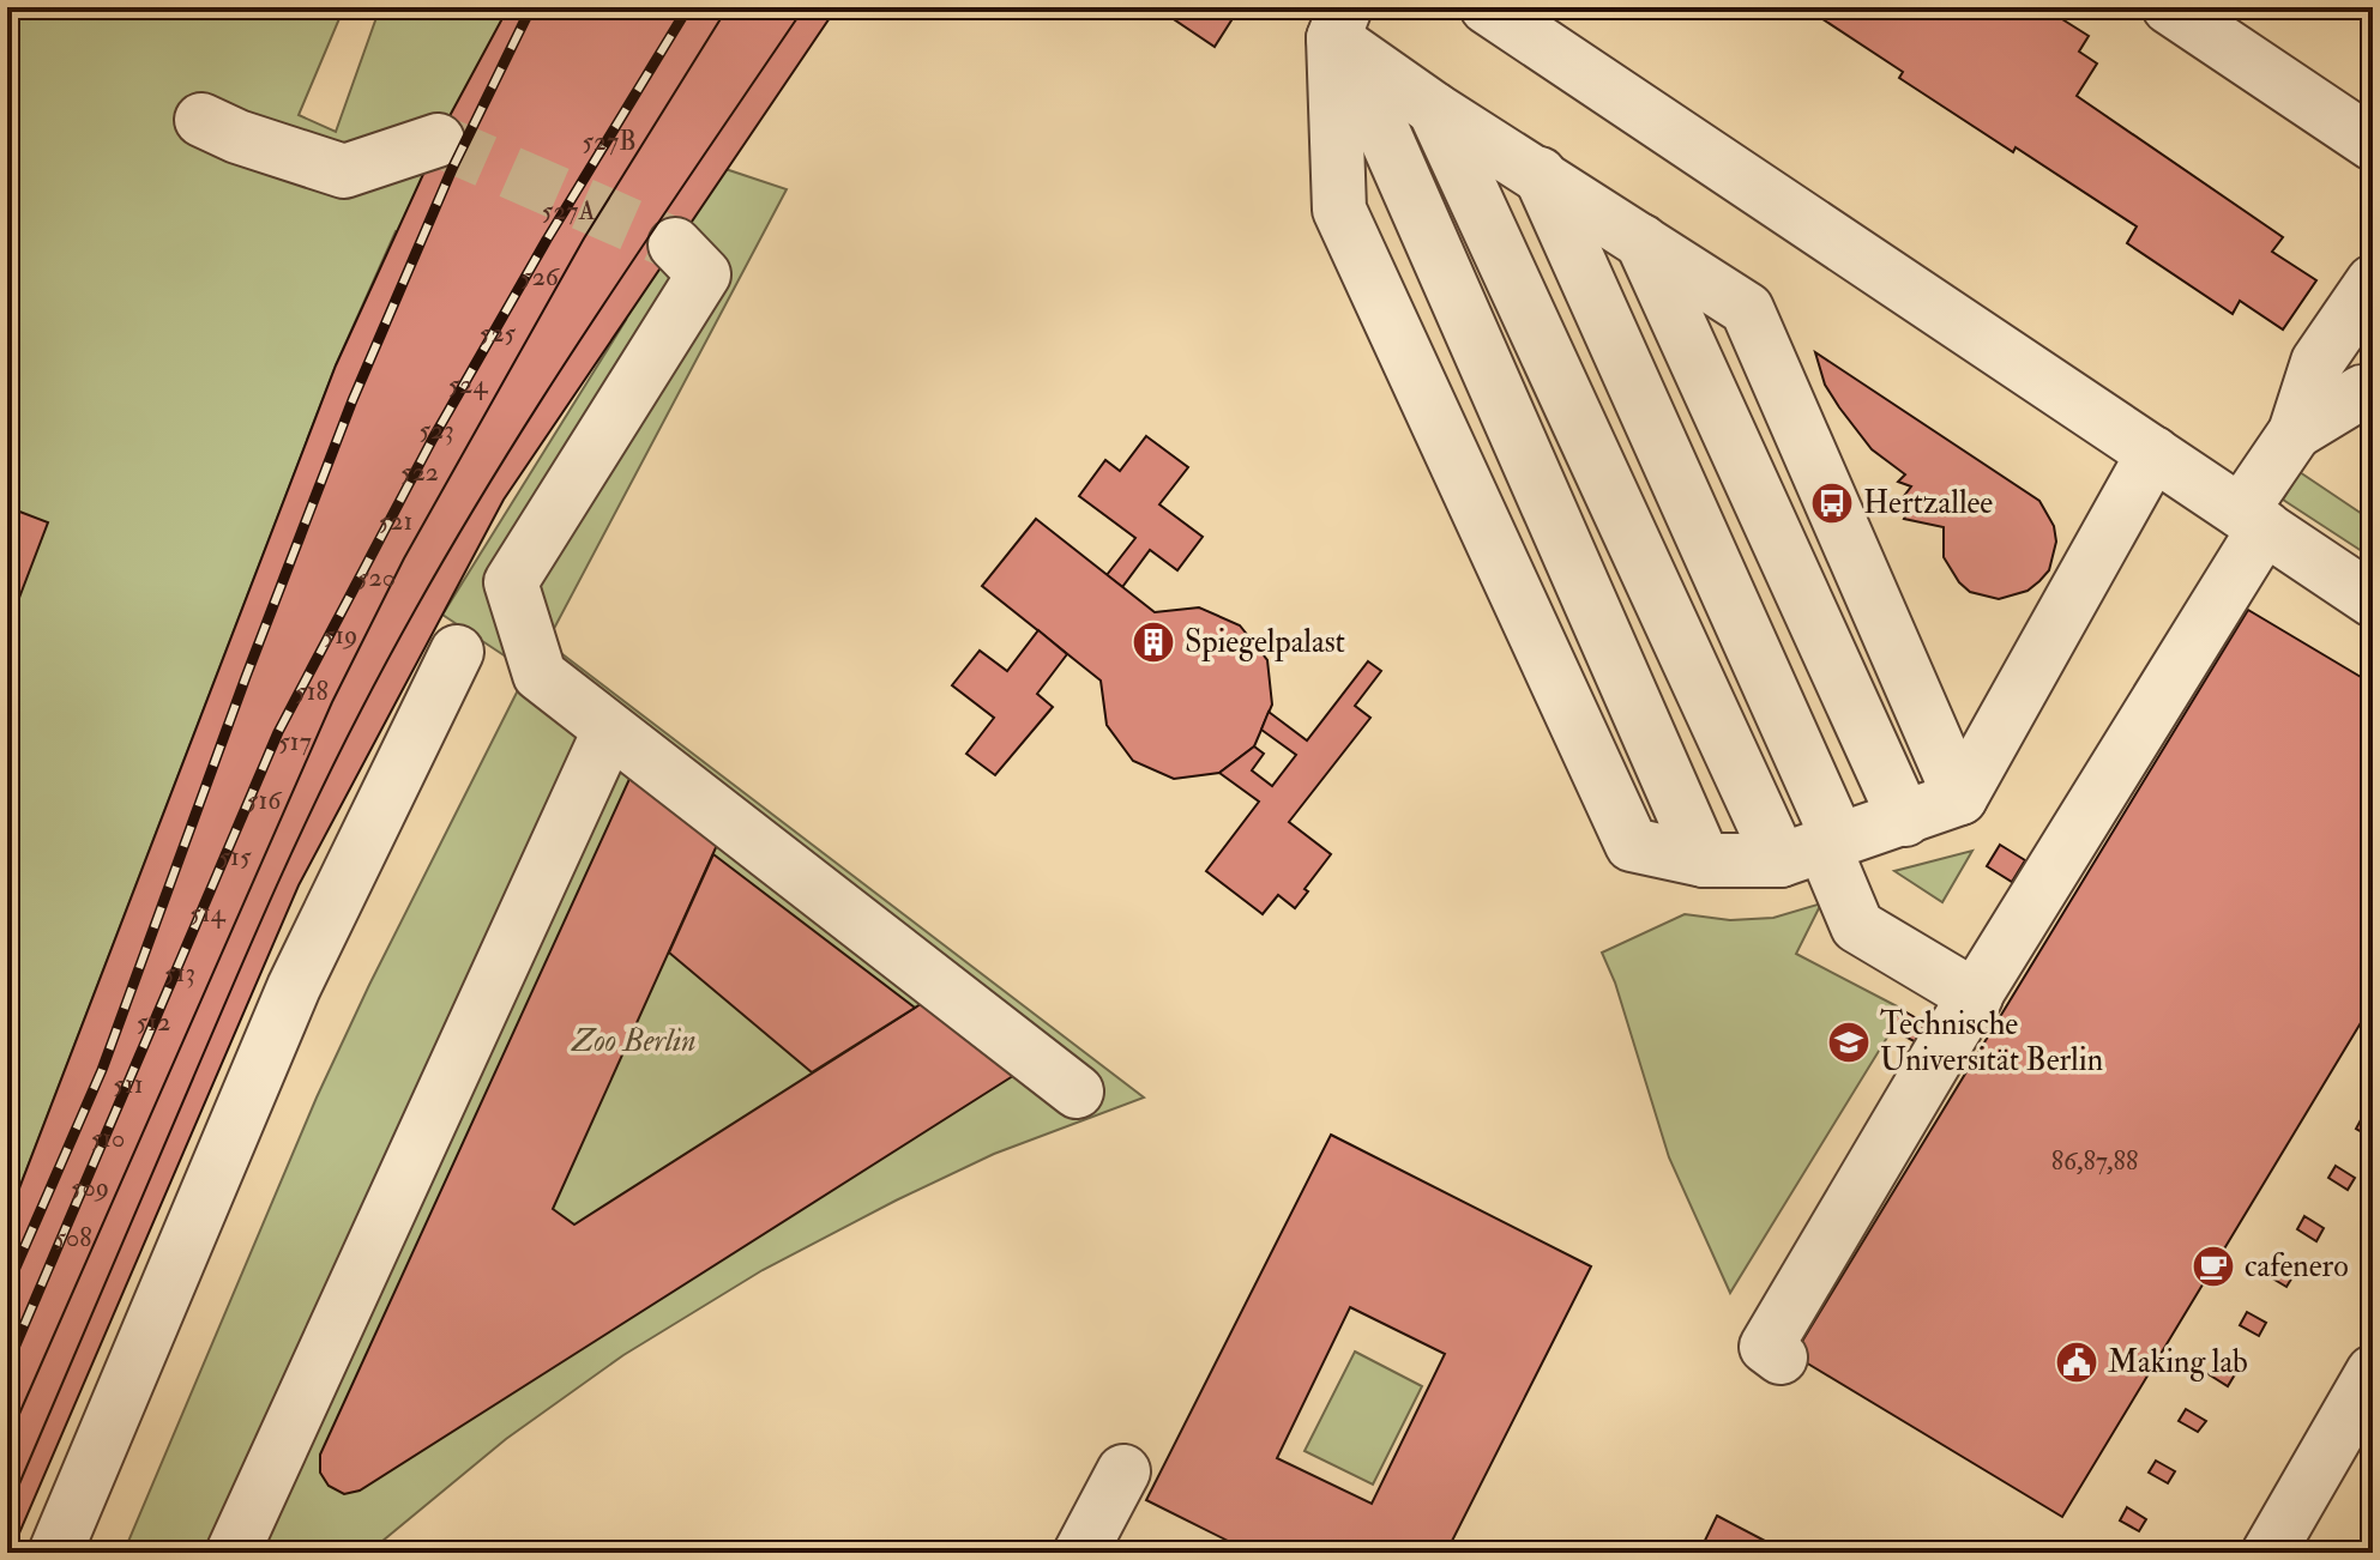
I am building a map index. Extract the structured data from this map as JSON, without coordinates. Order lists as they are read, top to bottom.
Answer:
{
  "parks": ["Zoo Berlin"],
  "places": {
    "bus stop": ["Hertzallee"],
    "building": ["Spiegelpalast"],
    "school or university": ["Technische Universität Berlin"],
    "cafe": ["cafenero"],
    "public building": ["Making lab"]
  },
  "house_numbers": [
    "527B",
    "527A",
    "526",
    "525",
    "524",
    "523",
    "522",
    "521",
    "520",
    "519",
    "518",
    "517",
    "516",
    "515",
    "514",
    "513",
    "512",
    "511",
    "510",
    "86,87,88",
    "509",
    "508"
  ]
}
